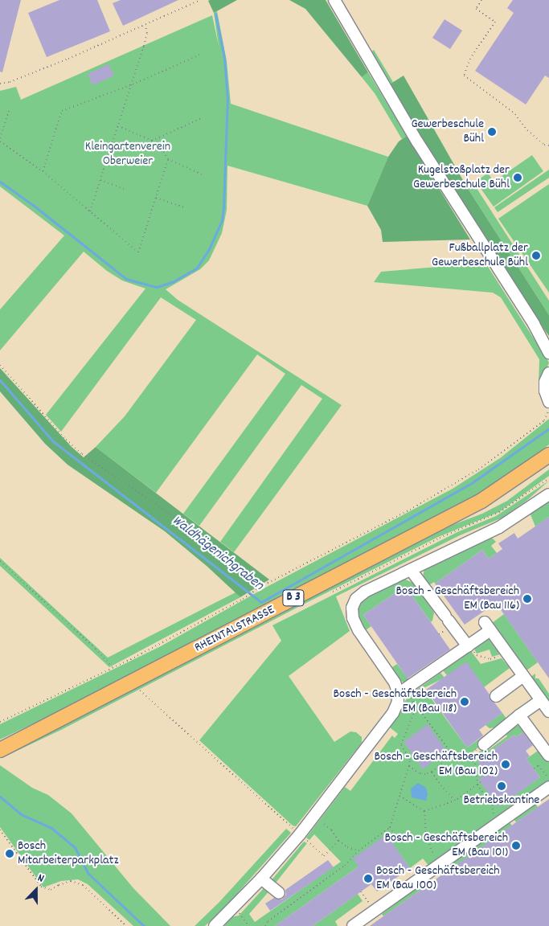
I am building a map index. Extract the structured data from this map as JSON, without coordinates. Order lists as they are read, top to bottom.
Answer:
{
  "streets": {
    "main road": ["B 3", "RHEINTALSTRASSE"]
  },
  "water": ["Waldhägenichgraben"],
  "parks": ["Kleingartenverein Oberweier"],
  "places": [
    "Gewerbeschule Bühl",
    "Kugelstoßplatz der Gewerbeschule Bühl",
    "Fußballplatz der Gewerbeschule Bühl",
    "Bosch - Geschäftsbereich EM (Bau 116)",
    "Bosch - Geschäftsbereich EM (Bau 118)",
    "Bosch - Geschäftsbereich EM (Bau 102)",
    "Betriebskantine",
    "Bosch - Geschäftsbereich EM (Bau 101)",
    "Bosch Mitarbeiterparkplatz",
    "Bosch - Geschäftsbereich EM (Bau 100)"
  ],
  "north": "top"
}
